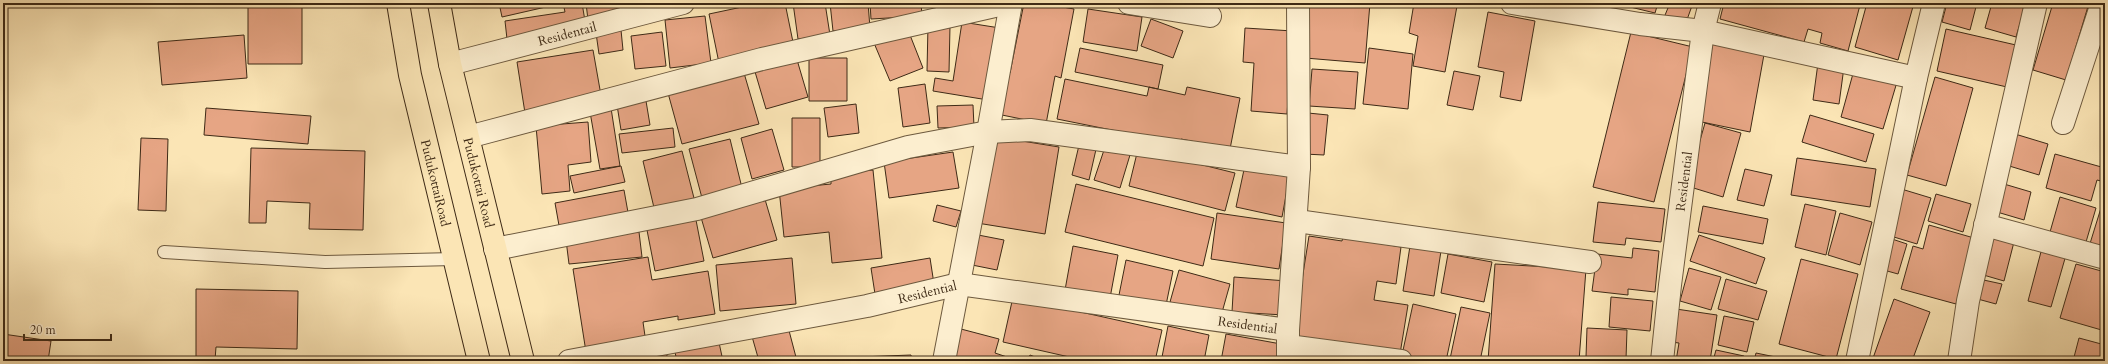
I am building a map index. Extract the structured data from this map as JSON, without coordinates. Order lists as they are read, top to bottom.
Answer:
{
  "streets": {
    "highway": ["Pudukottai Road", "PudukottaiRoad"],
    "street": ["Residentail", "Residential"]
  },
  "crossings": [
    ["Residentail", "Pudukottai Road"]
  ],
  "scale_bar": "20 m"
}
